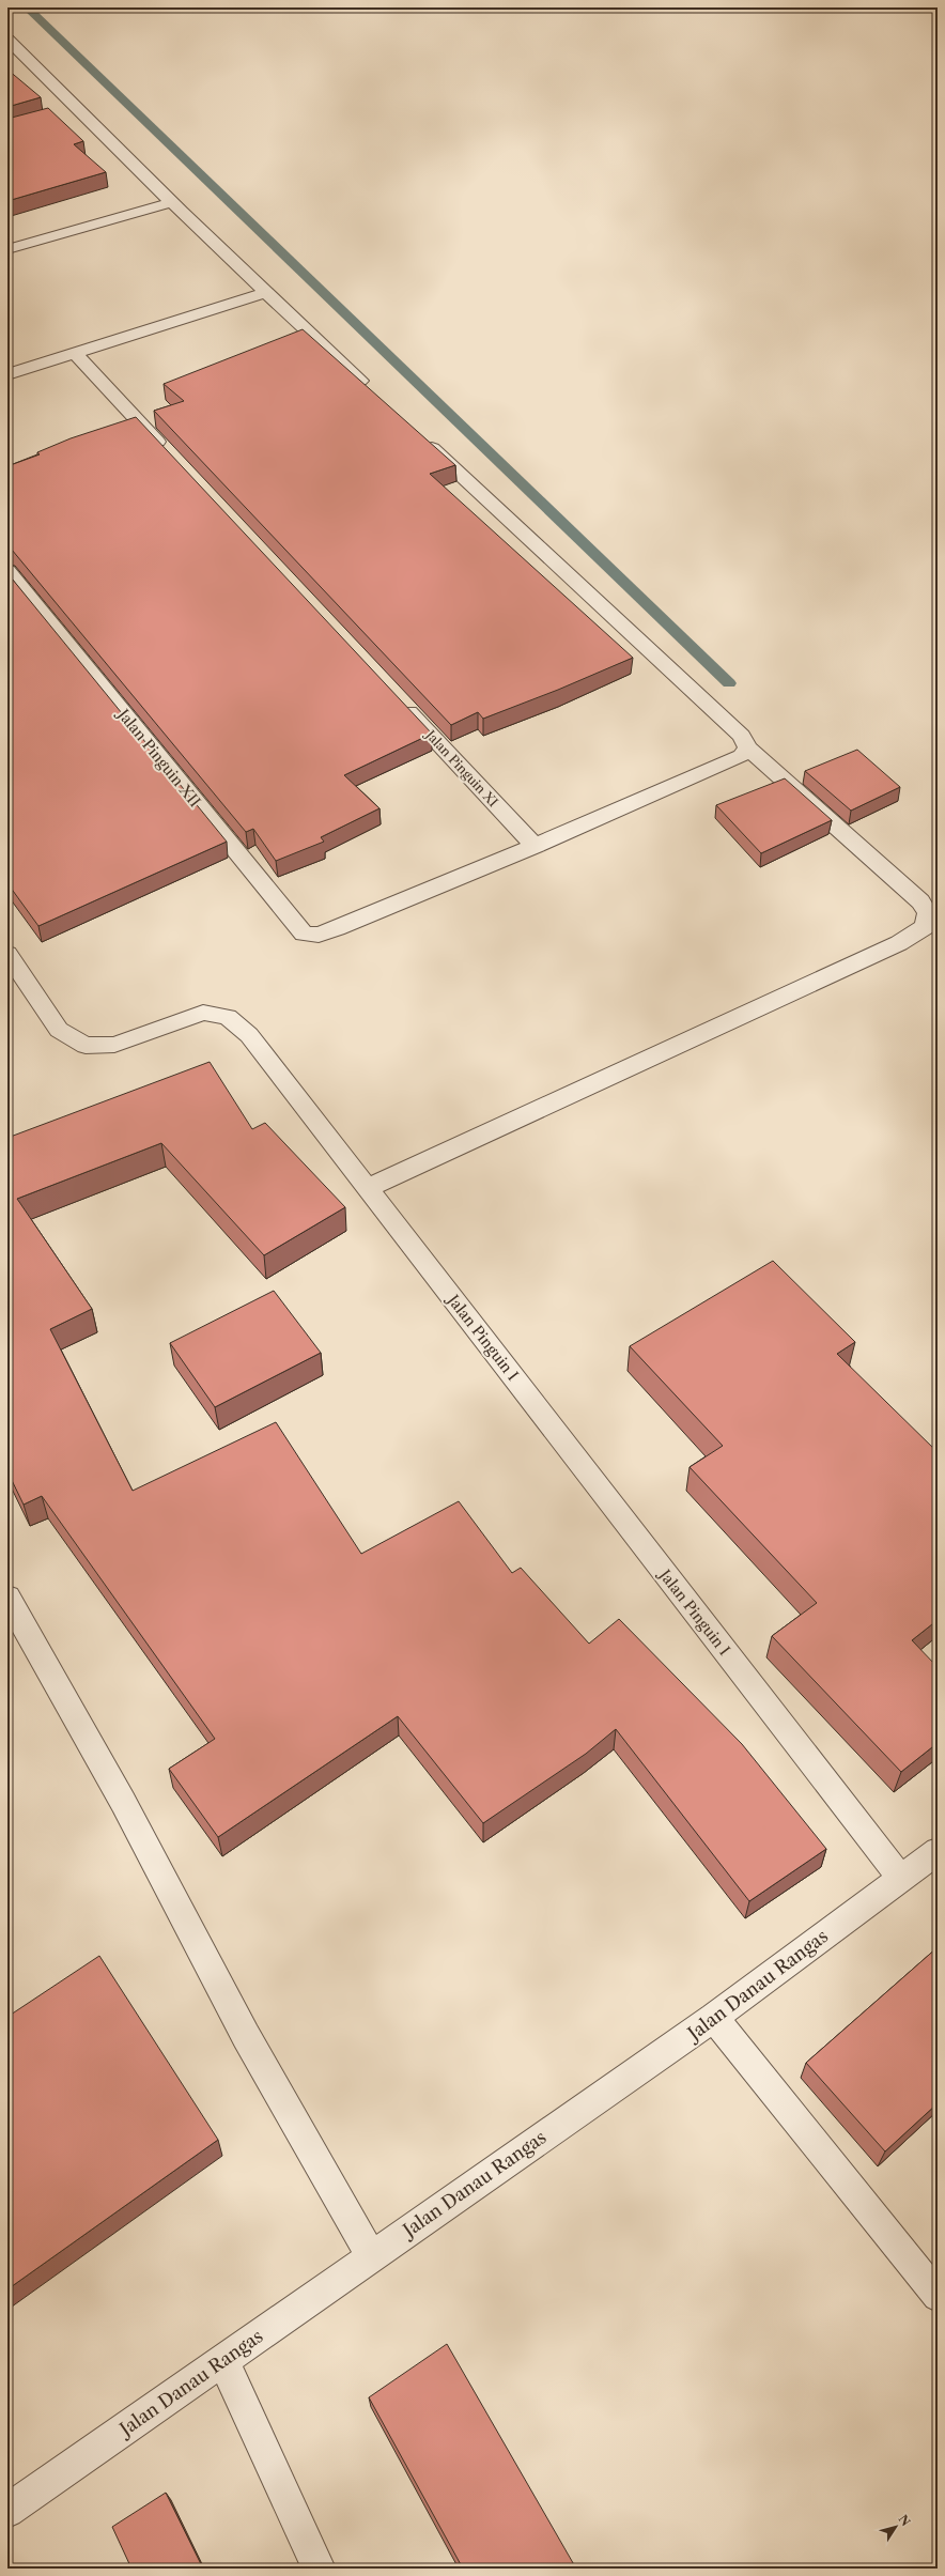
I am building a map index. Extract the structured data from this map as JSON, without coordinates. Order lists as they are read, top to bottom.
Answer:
{
  "streets": {
    "street": [
      "Jalan Pinguin XII",
      "Jalan Pinguin XI",
      "Jalan Pinguin I",
      "Jalan Danau Rangas"
    ]
  },
  "crossings": [
    ["Jalan Pinguin XII", "Jalan Pinguin XI"],
    ["Jalan Pinguin I", "Jalan Danau Rangas"]
  ],
  "north": "top right"
}
